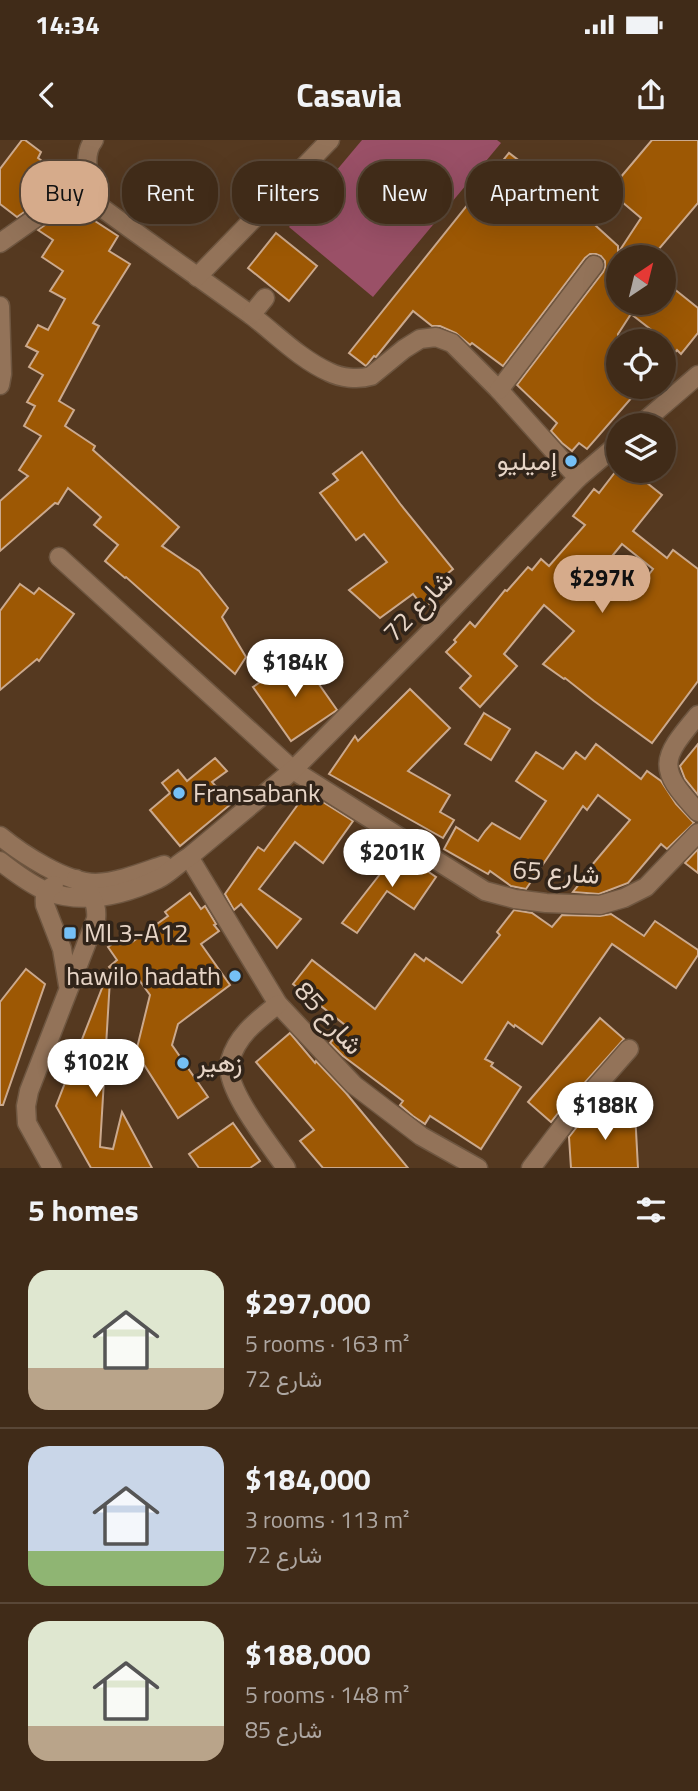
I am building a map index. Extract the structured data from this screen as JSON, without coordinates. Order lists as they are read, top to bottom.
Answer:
{
  "streets": {
    "street": ["شارع 72", "شارع 65", "شارع 85"]
  },
  "crossings": [
    ["شارع 72", "شارع 65"],
    ["شارع 72", "شارع 85"]
  ],
  "places": {
    "other": [
      "إميليو",
      "Fransabank",
      "hawilo hadath",
      "زهير"
    ],
    "transit": ["ML3-A12"]
  },
  "north": "top right",
  "page": {
    "status": "14:34",
    "header": "Casavia",
    "chip": [
      "Buy",
      "Rent",
      "Filters",
      "New",
      "Apartment"
    ],
    "price": [
      "$297K",
      "$184K",
      "$201K",
      "$102K",
      "$188K"
    ],
    "heading": "5 homes",
    "list": [
      {
        "name": "$297,000",
        "note": "5 rooms · 163 m² · شارع 72"
      },
      {
        "name": "$184,000",
        "note": "3 rooms · 113 m² · شارع 72"
      },
      {
        "name": "$188,000",
        "note": "5 rooms · 148 m² · شارع 85"
      }
    ]
  }
}
